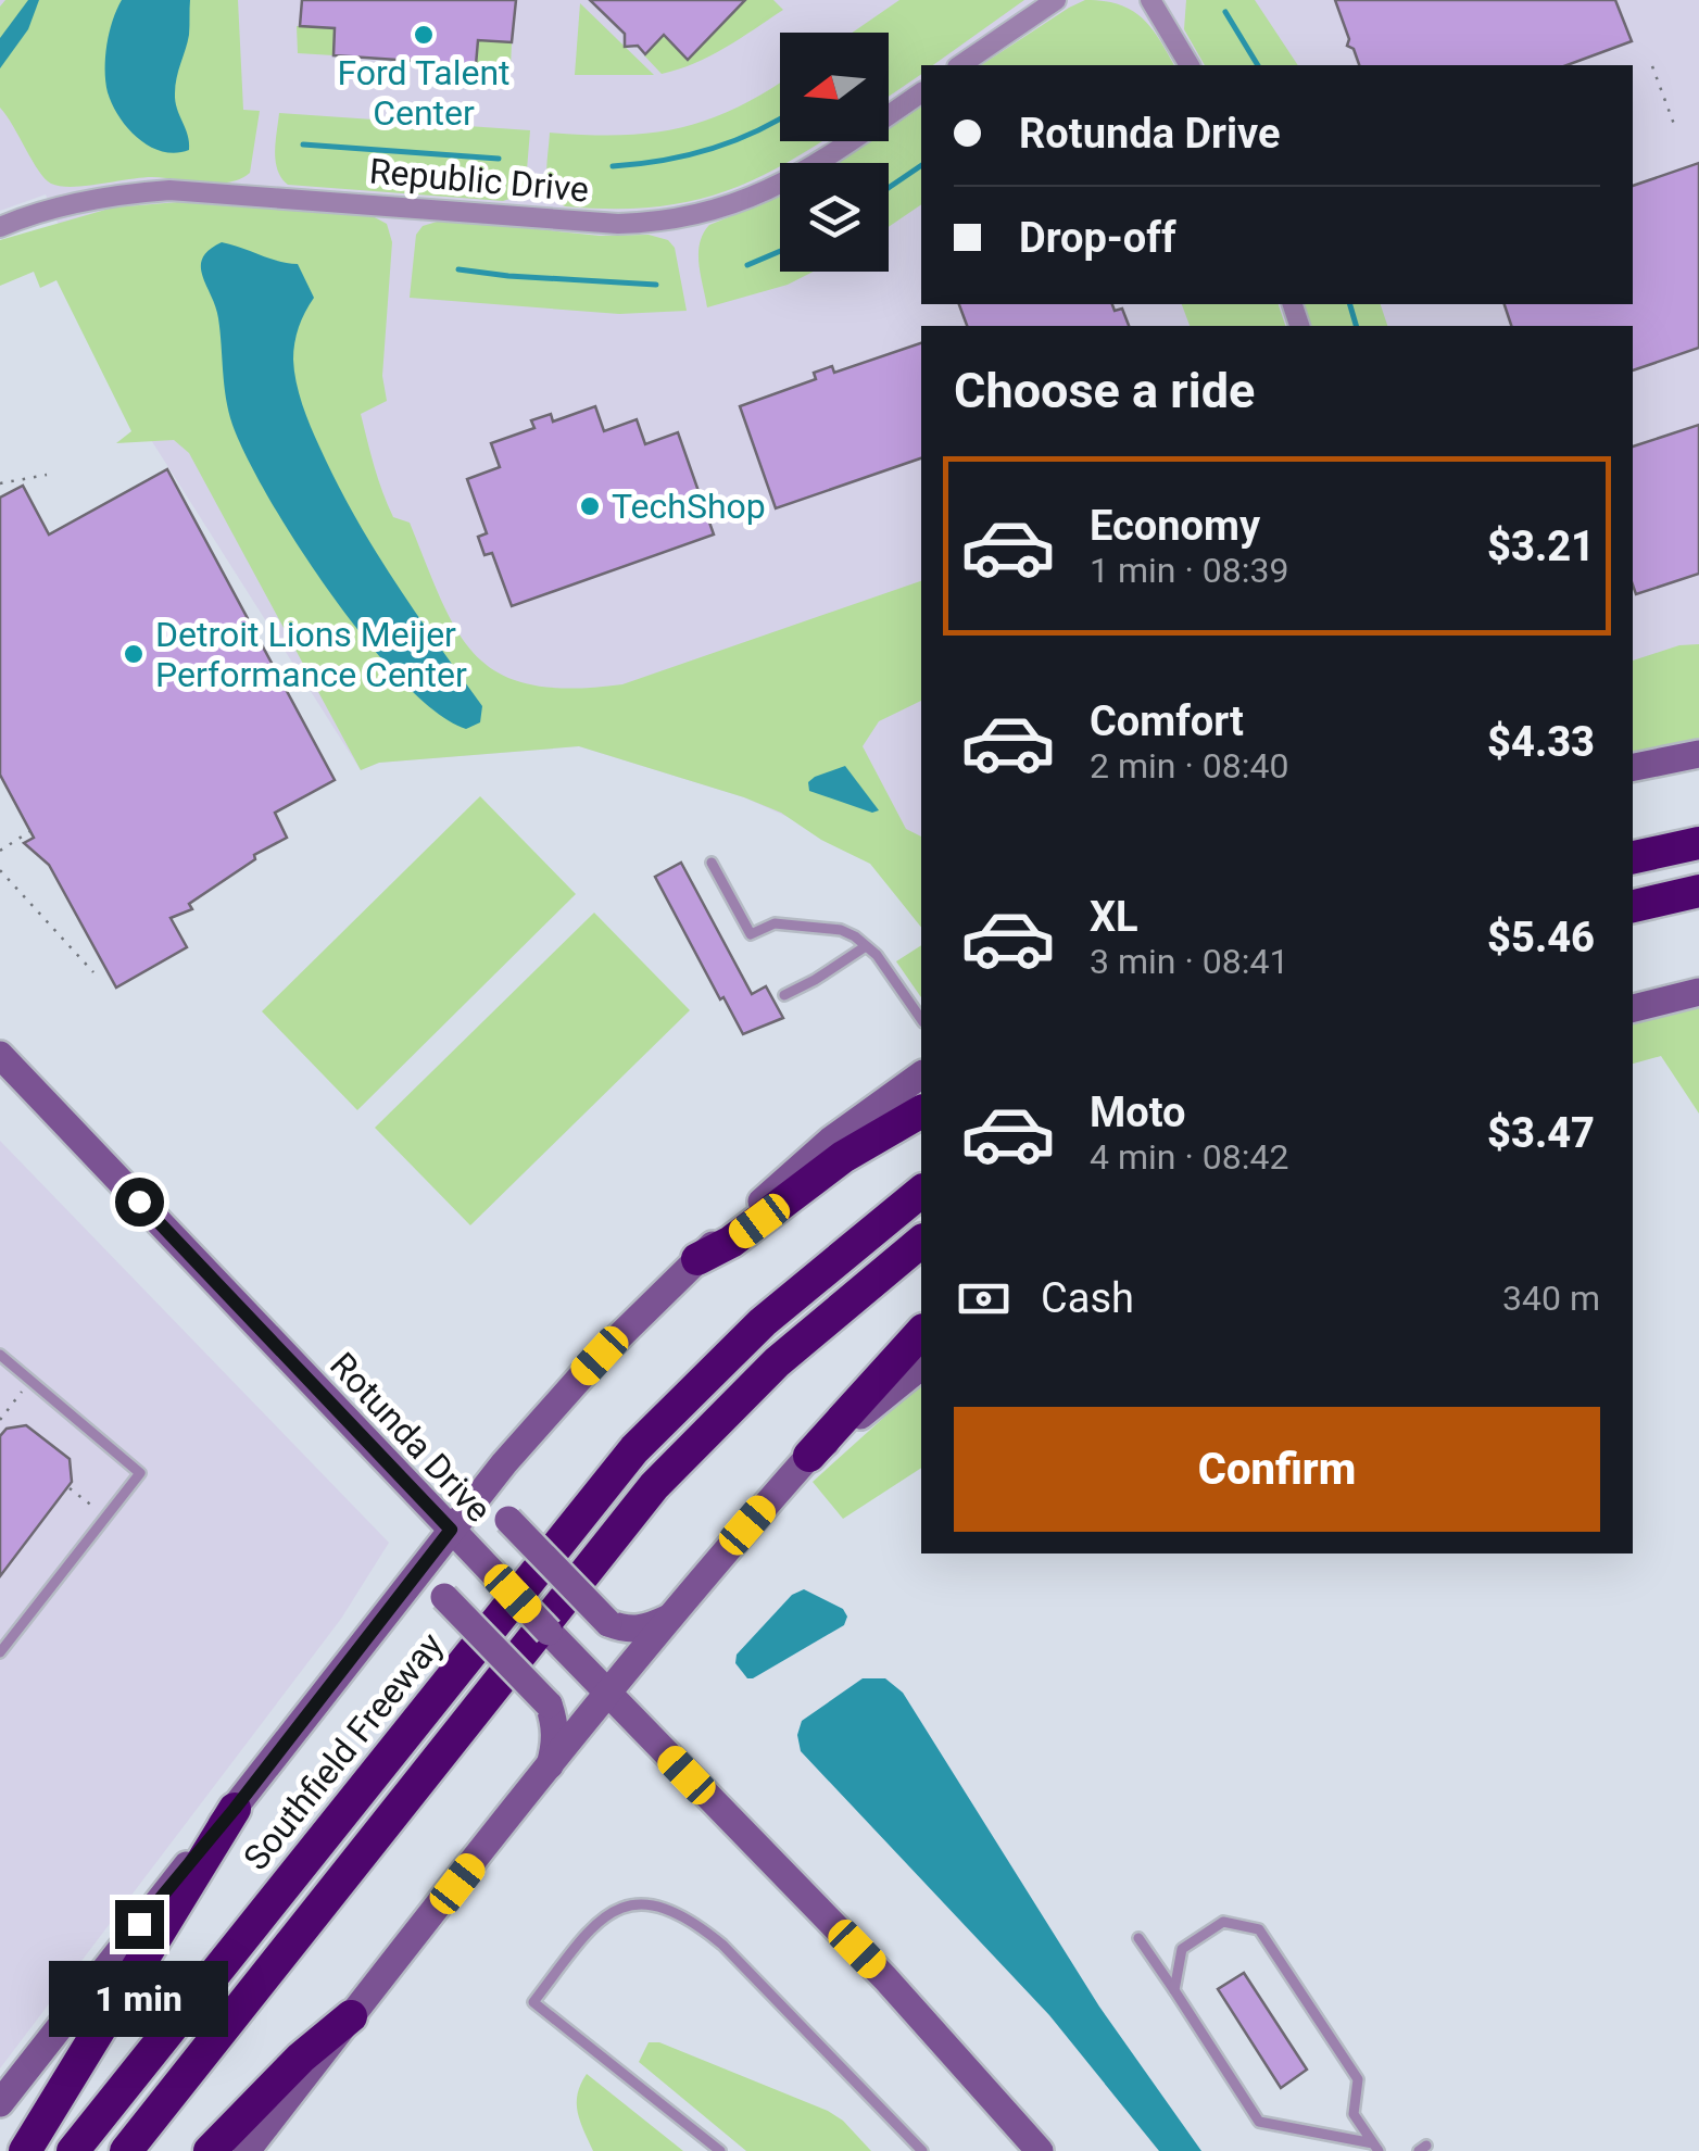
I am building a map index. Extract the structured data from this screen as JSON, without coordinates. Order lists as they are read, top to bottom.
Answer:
{
  "streets": {
    "highway": ["Southfield Freeway"],
    "main road": ["Rotunda Drive"],
    "street": ["Republic Drive"]
  },
  "places": ["Ford Talent Center", "TechShop", "Detroit Lions Meijer Performance Center"],
  "north": "left",
  "page": {
    "banner": ["Rotunda Drive", "Drop-off"],
    "heading": "Choose a ride",
    "list": [
      {
        "name": "Economy",
        "note": "1 min · 08:39",
        "value": "$3.21"
      },
      {
        "name": "Comfort",
        "note": "2 min · 08:40",
        "value": "$4.33"
      },
      {
        "name": "XL",
        "note": "3 min · 08:41",
        "value": "$5.46"
      },
      {
        "name": "Moto",
        "note": "4 min · 08:42",
        "value": "$3.47"
      }
    ],
    "pay": ["Cash", "340 m"],
    "buttons": "Confirm",
    "bubble": "1 min"
  }
}
